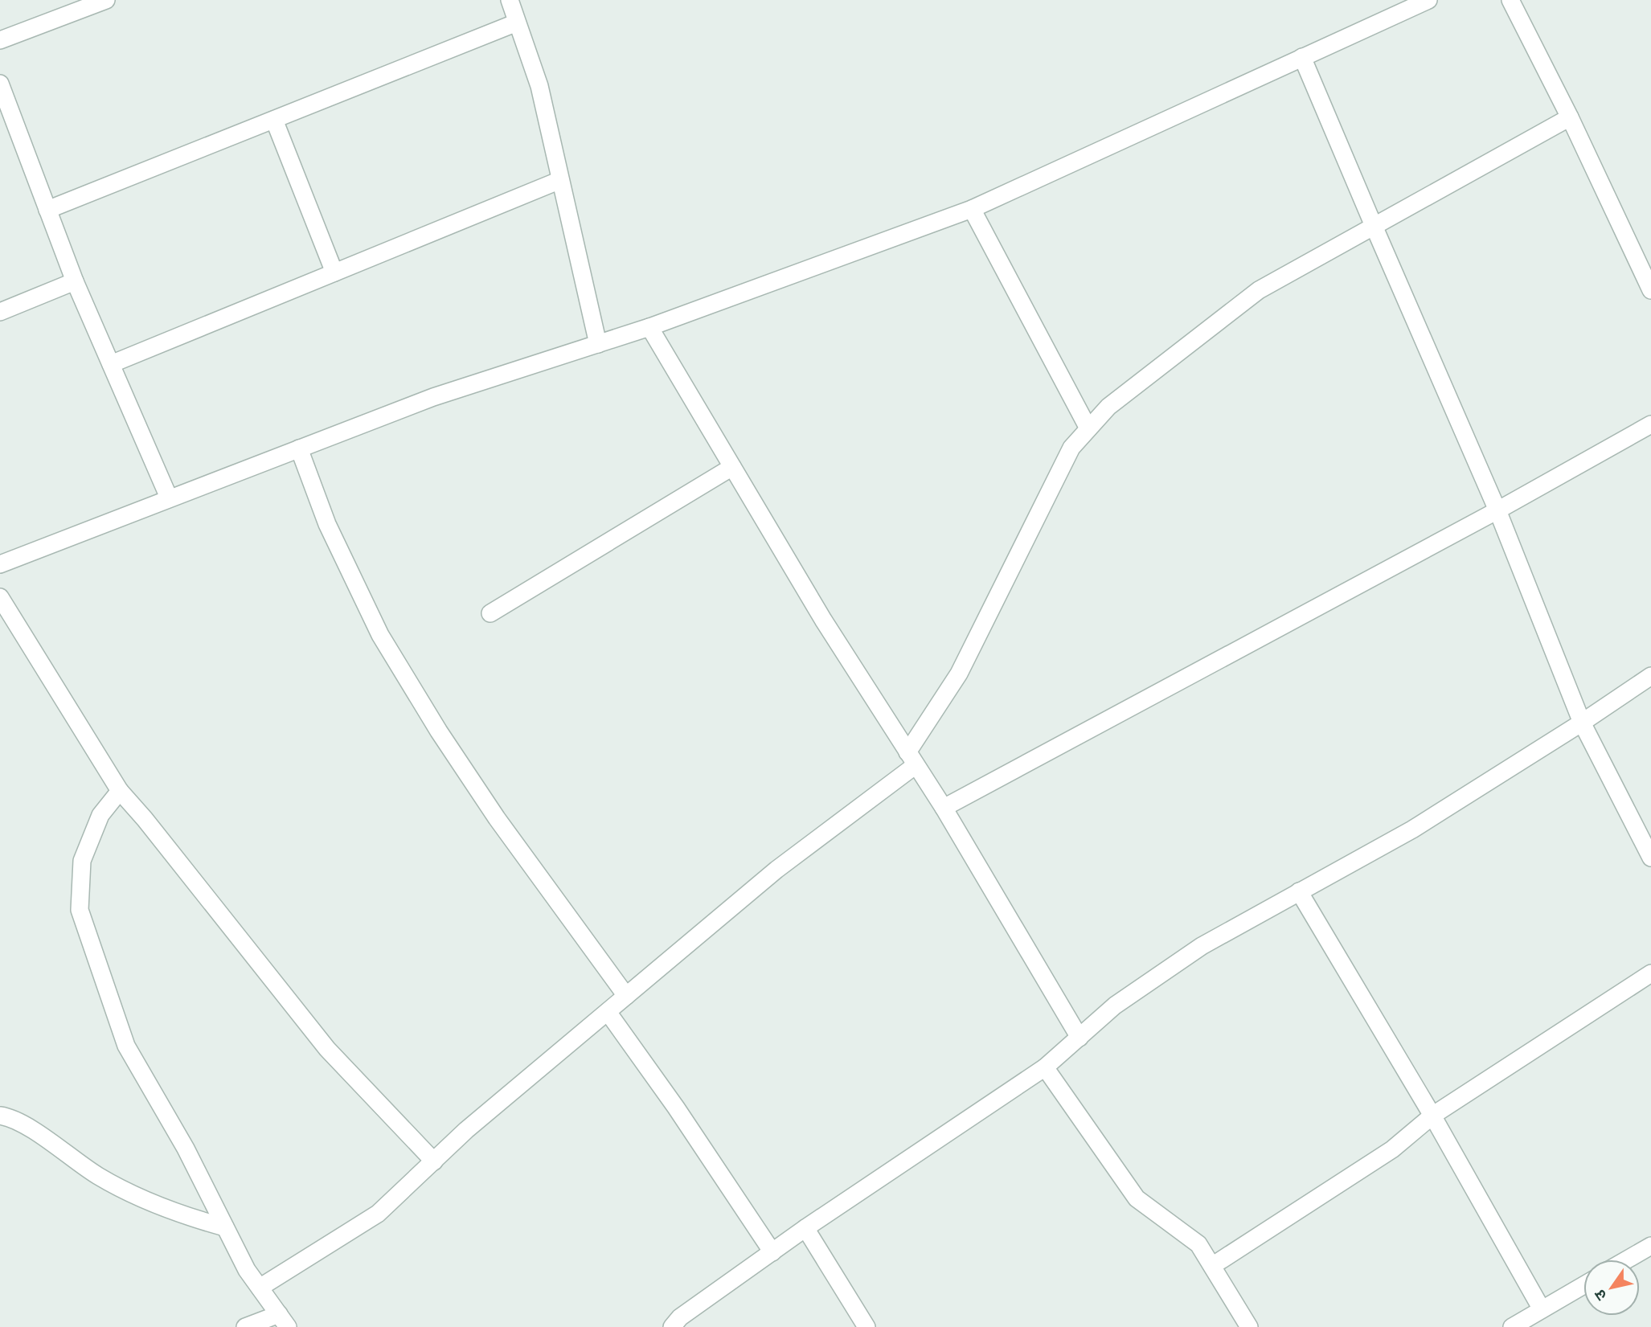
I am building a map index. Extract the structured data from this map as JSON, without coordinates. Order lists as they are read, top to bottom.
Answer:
{
  "north": "bottom left"
}
